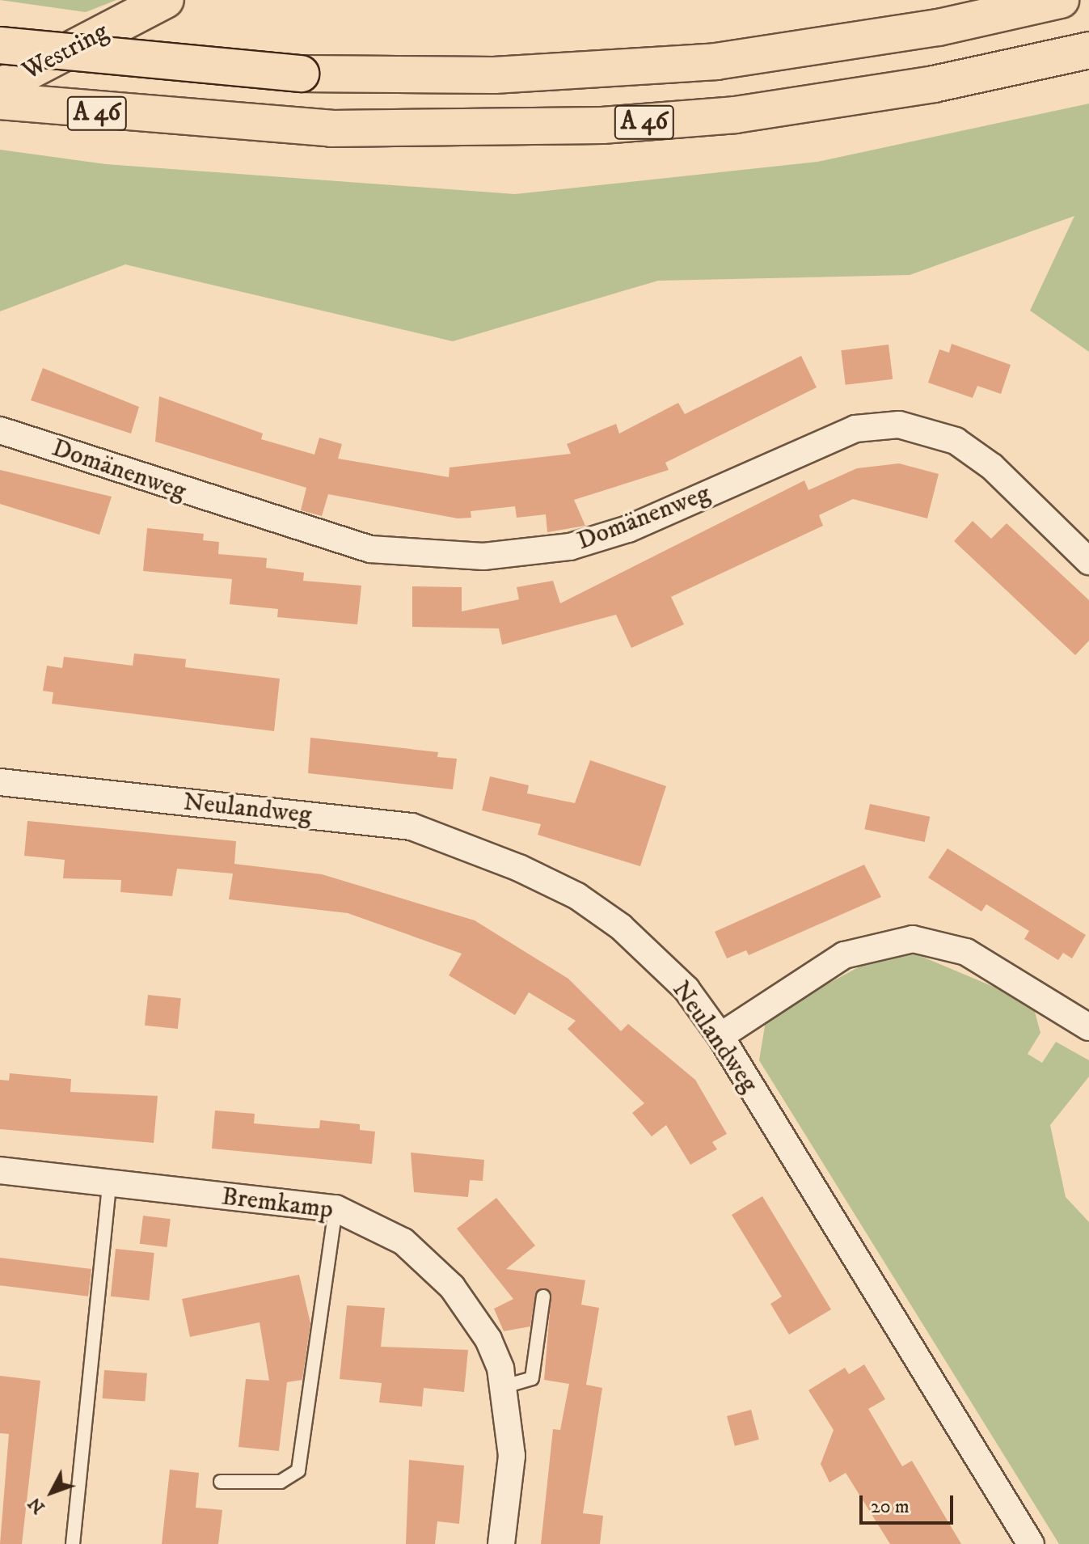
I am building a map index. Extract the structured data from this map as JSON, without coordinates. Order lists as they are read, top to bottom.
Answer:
{
  "streets": {
    "main road": ["Westring", "A 46"],
    "street": ["Domänenweg", "Neulandweg", "Bremkamp"]
  },
  "scale_bar": "20 m",
  "north": "bottom left"
}
